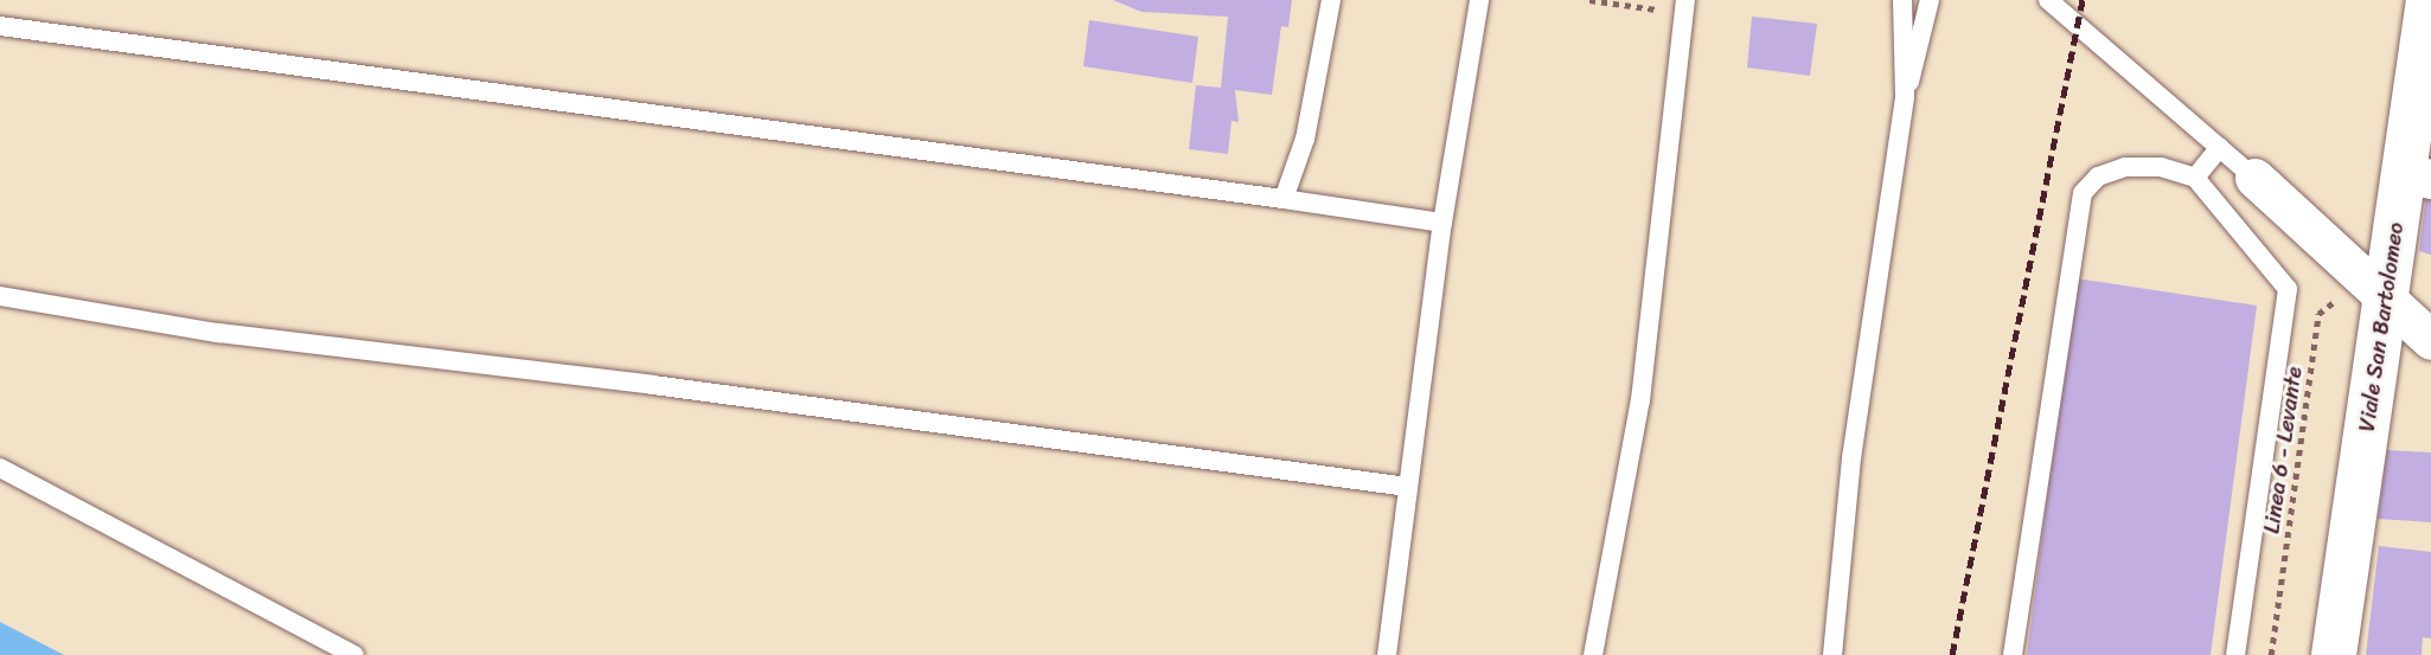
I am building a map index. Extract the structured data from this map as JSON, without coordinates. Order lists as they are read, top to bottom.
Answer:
{
  "streets": {
    "main road": ["Viale San Bartolomeo"],
    "path": ["Linea 6 - Levante"]
  }
}
